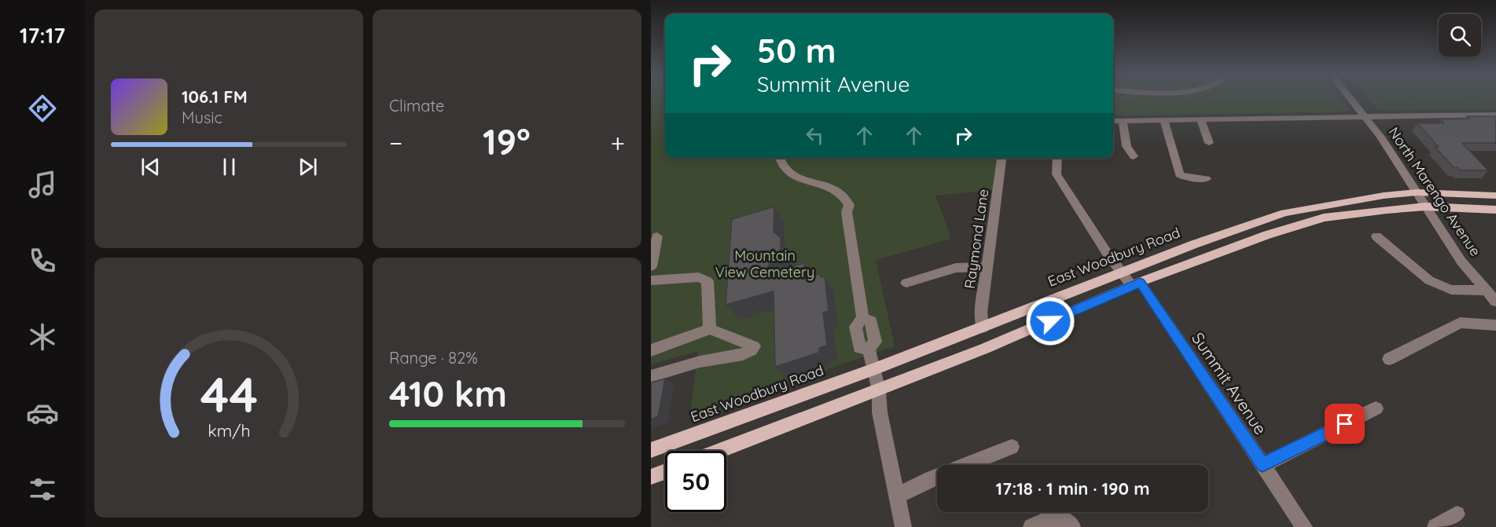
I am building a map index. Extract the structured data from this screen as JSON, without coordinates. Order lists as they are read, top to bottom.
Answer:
{
  "streets": {
    "main road": ["East Woodbury Road"],
    "street": ["North Marengo Avenue", "Raymond Lane", "Summit Avenue"]
  },
  "crossings": [
    ["North Marengo Avenue", "East Woodbury Road"],
    ["Raymond Lane", "East Woodbury Road"],
    ["East Woodbury Road", "Summit Avenue"]
  ],
  "parks": ["Mountain View Cemetery"],
  "page": {
    "tabs": "17:17",
    "tile": [
      "Climate",
      ["Range · 82%", "410 km"]
    ],
    "turn": ["50 m", "Summit Avenue"],
    "song": ["106.1 FM", "Music"],
    "heat": ["−", "19°", "+"],
    "limit": "50",
    "trip": "17:18 · 1 min · 190 m",
    "gauge": ["44", "km/h"]
  }
}
